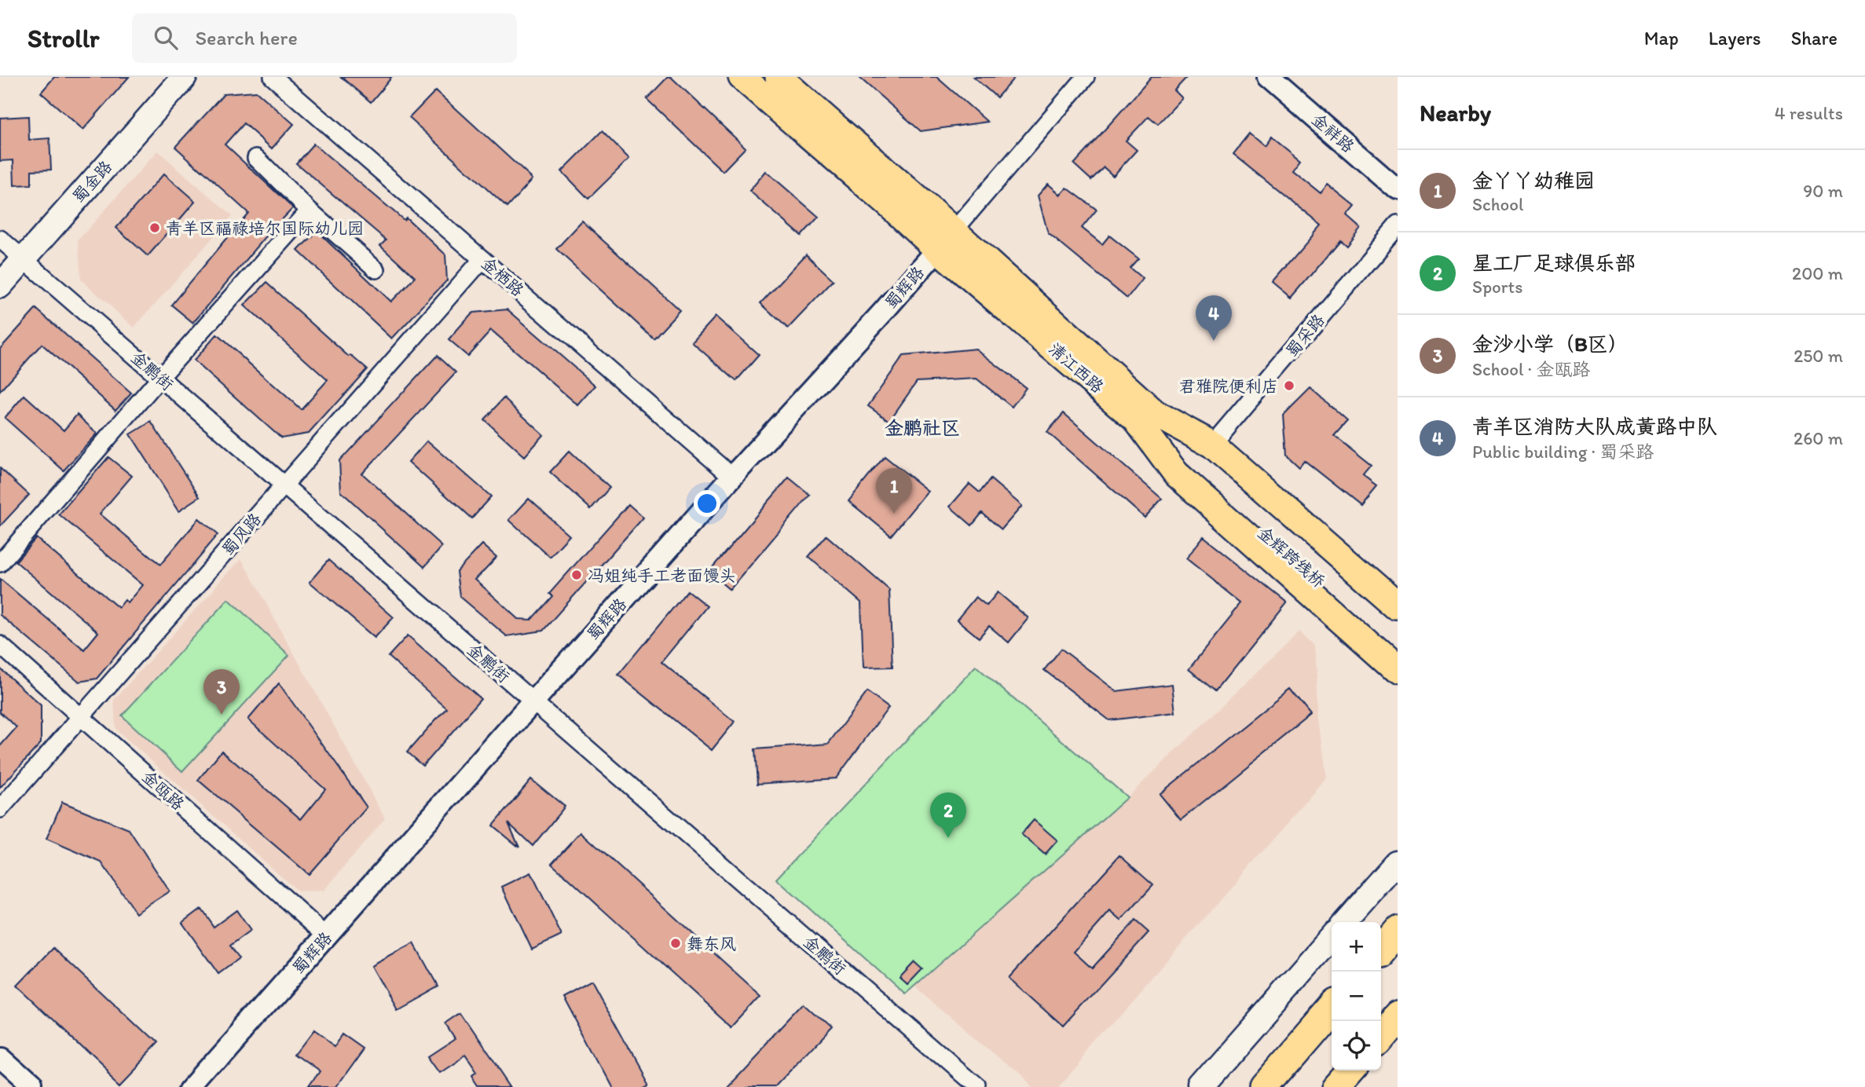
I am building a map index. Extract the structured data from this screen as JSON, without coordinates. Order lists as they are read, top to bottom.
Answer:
{
  "streets": {
    "main road": ["蜀金路", "清江西路", "金辉跨线桥"],
    "street": [
      "金祥路",
      "金栖路",
      "蜀辉路",
      "蜀采路",
      "金鹏街",
      "蜀风路",
      "金瓯路"
    ]
  },
  "crossings": [
    ["蜀金路", "金鹏街"],
    ["金栖路", "蜀辉路"],
    ["金栖路", "蜀风路"],
    ["蜀辉路", "清江西路"],
    ["蜀辉路", "金鹏街"],
    ["蜀辉路", "金瓯路"],
    ["蜀采路", "金辉跨线桥"],
    ["金鹏街", "蜀风路"],
    ["蜀风路", "金瓯路"]
  ],
  "districts": ["金鹏社区"],
  "places": [
    "青羊区福禄培尔国际幼儿园",
    "君雅院便利店",
    "冯姐纯手工老面馒头",
    "舞东风"
  ],
  "page": {
    "header": "Strollr",
    "search": "Search here",
    "nav": ["Map", "Layers", "Share"],
    "heading": ["Nearby", "4 results"],
    "list": [
      {
        "mark": "1",
        "name": "金丫丫幼稚园",
        "note": "School",
        "value": "90 m"
      },
      {
        "mark": "2",
        "name": "星工厂足球俱乐部",
        "note": "Sports",
        "value": "200 m"
      },
      {
        "mark": "3",
        "name": "金沙小学（B区）",
        "note": "School · 金瓯路",
        "value": "250 m"
      },
      {
        "mark": "4",
        "name": "青羊区消防大队成黄路中队",
        "note": "Public building · 蜀采路",
        "value": "260 m"
      }
    ],
    "pins": [
      "4",
      "1",
      "3",
      "2"
    ],
    "map_buttons": ["+", "−"]
  }
}
